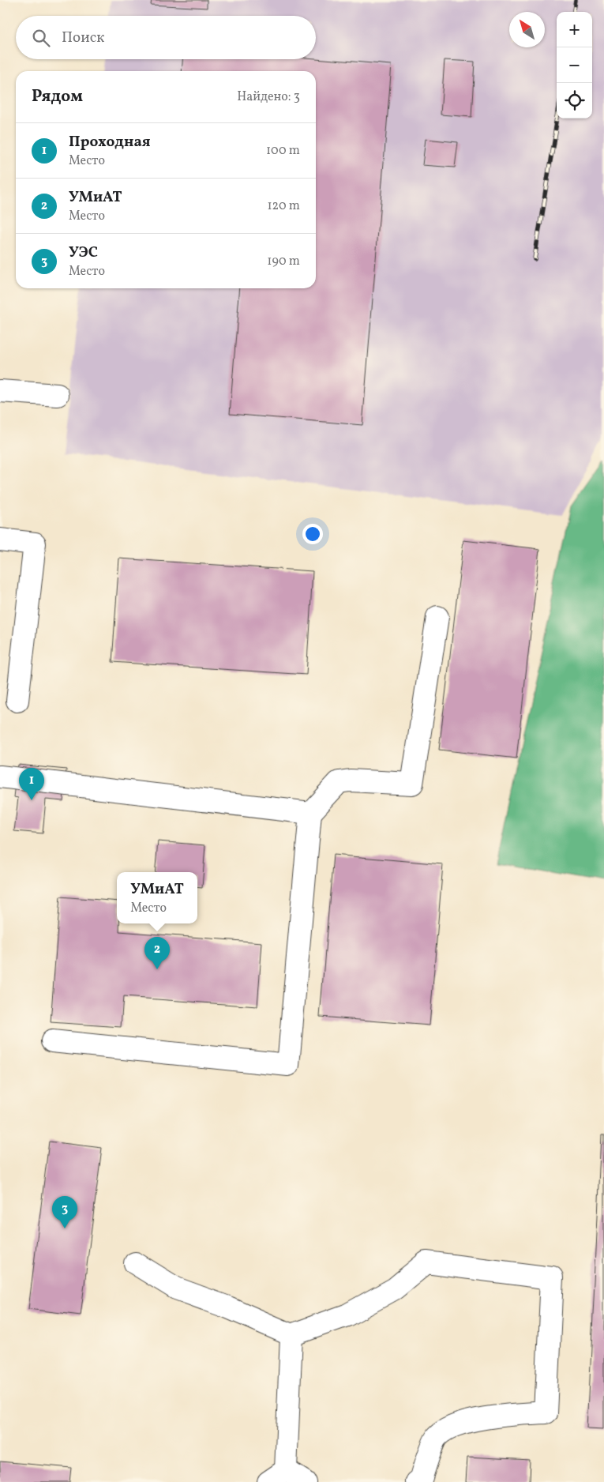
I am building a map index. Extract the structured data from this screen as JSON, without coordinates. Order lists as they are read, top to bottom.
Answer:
{
  "north": "top left",
  "page": {
    "map_buttons": ["+", "−"],
    "search": "Поиск",
    "heading": ["Рядом", "Найдено: 3"],
    "list": [
      {
        "mark": "1",
        "name": "Проходная",
        "note": "Место",
        "value": "100 m"
      },
      {
        "mark": "2",
        "name": "УМиАТ",
        "note": "Место",
        "value": "120 m"
      },
      {
        "mark": "3",
        "name": "УЭС",
        "note": "Место",
        "value": "190 m"
      }
    ],
    "pins": ["1", "2", "3"],
    "popup": ["УМиАТ", "Место"]
  }
}
